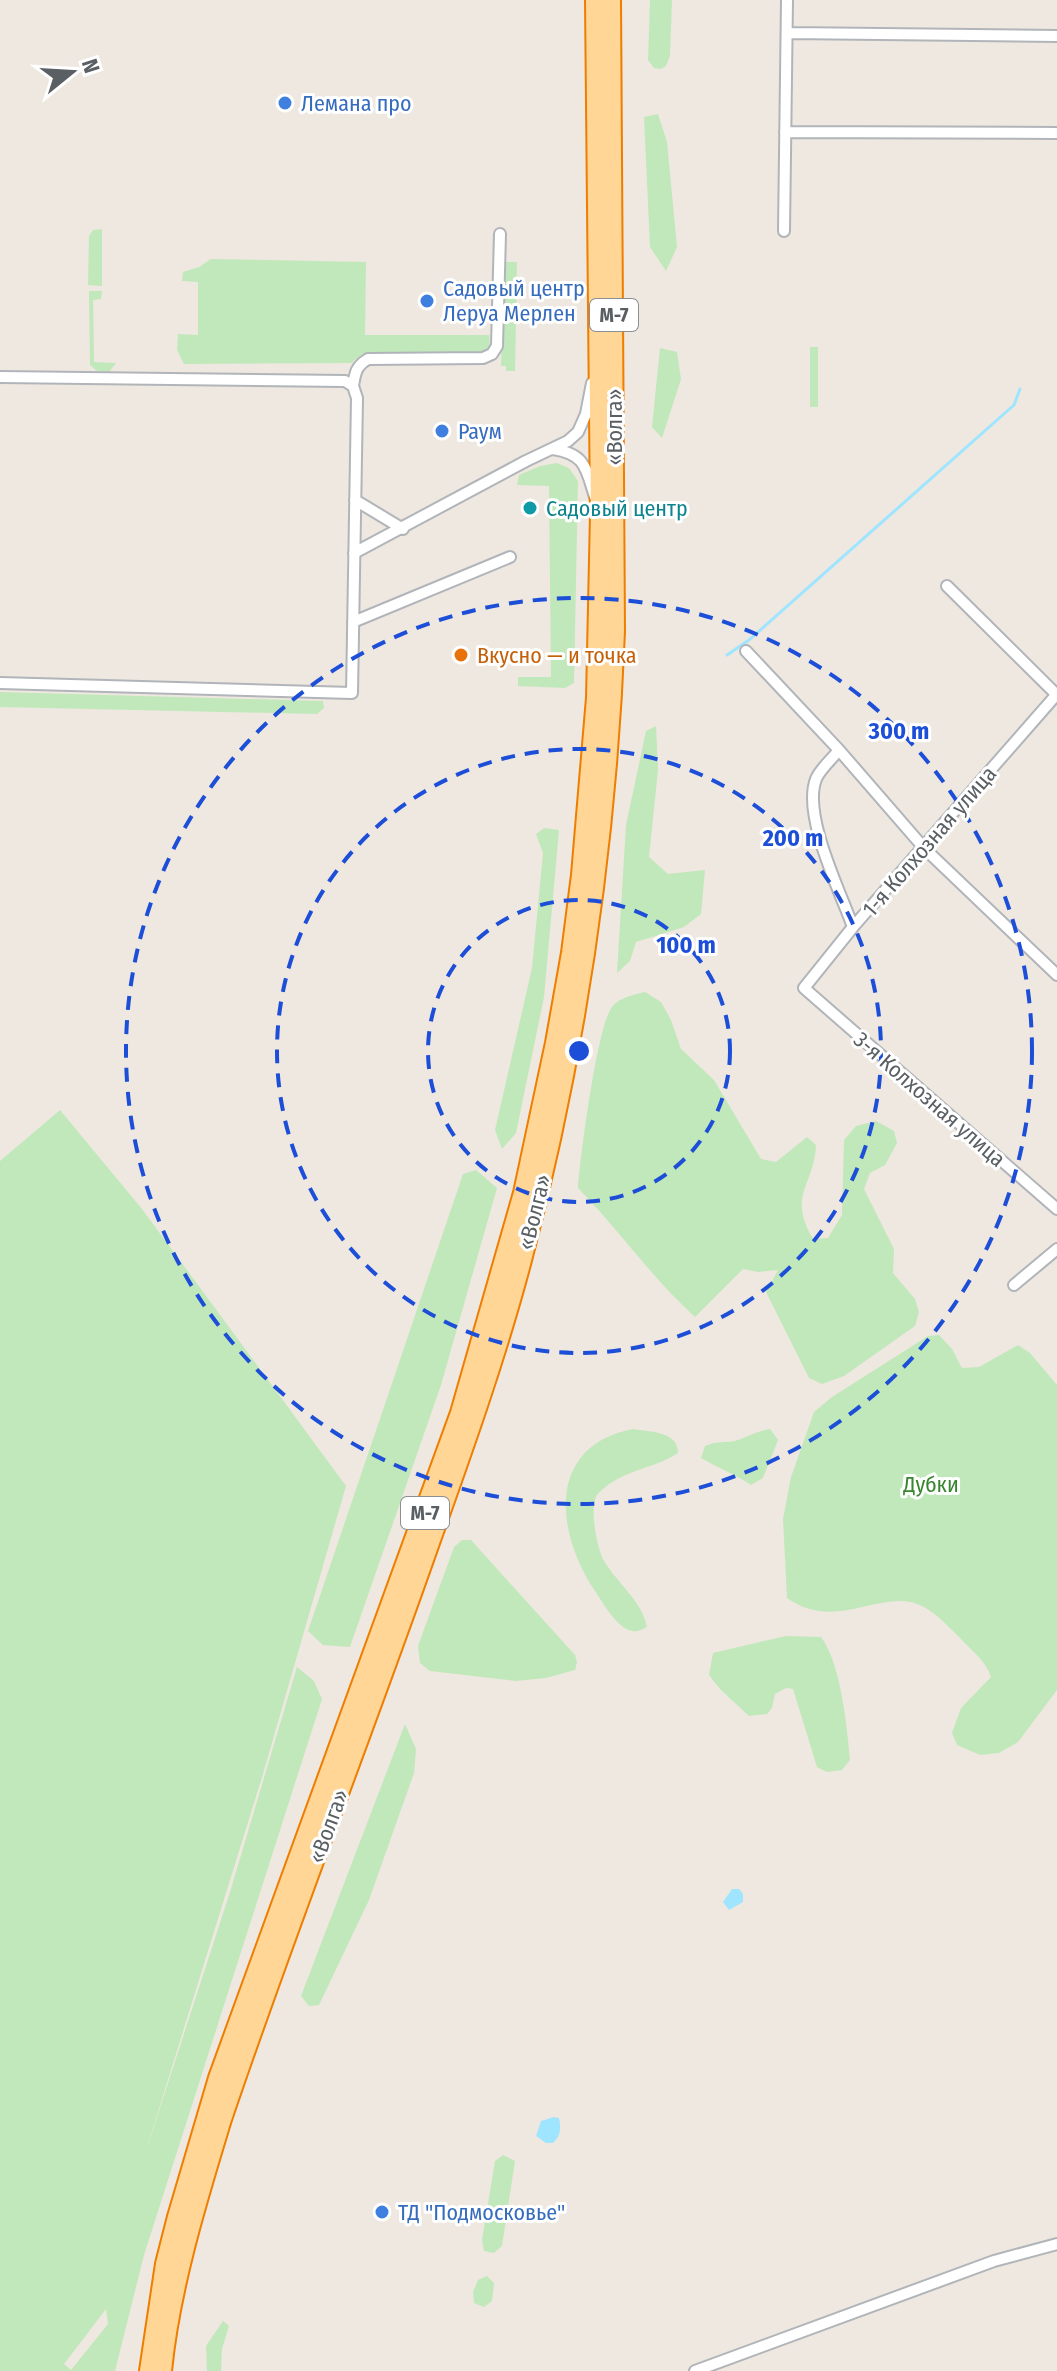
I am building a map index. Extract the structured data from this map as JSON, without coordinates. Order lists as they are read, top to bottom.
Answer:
{
  "streets": {
    "highway": ["М-7", "«Волга»"],
    "street": ["1-я Колхозная улица", "3-я Колхозная улица"]
  },
  "crossings": [
    ["1-я Колхозная улица", "3-я Колхозная улица"]
  ],
  "parks": ["Дубки"],
  "places": [
    "Лемана про",
    "Садовый центр Леруа Мерлен",
    "Раум",
    "Садовый центр",
    "Вкусно — и точка",
    "ТД \"Подмосковье\""
  ],
  "north": "right",
  "rings": ["300 m", "200 m", "100 m"]
}
